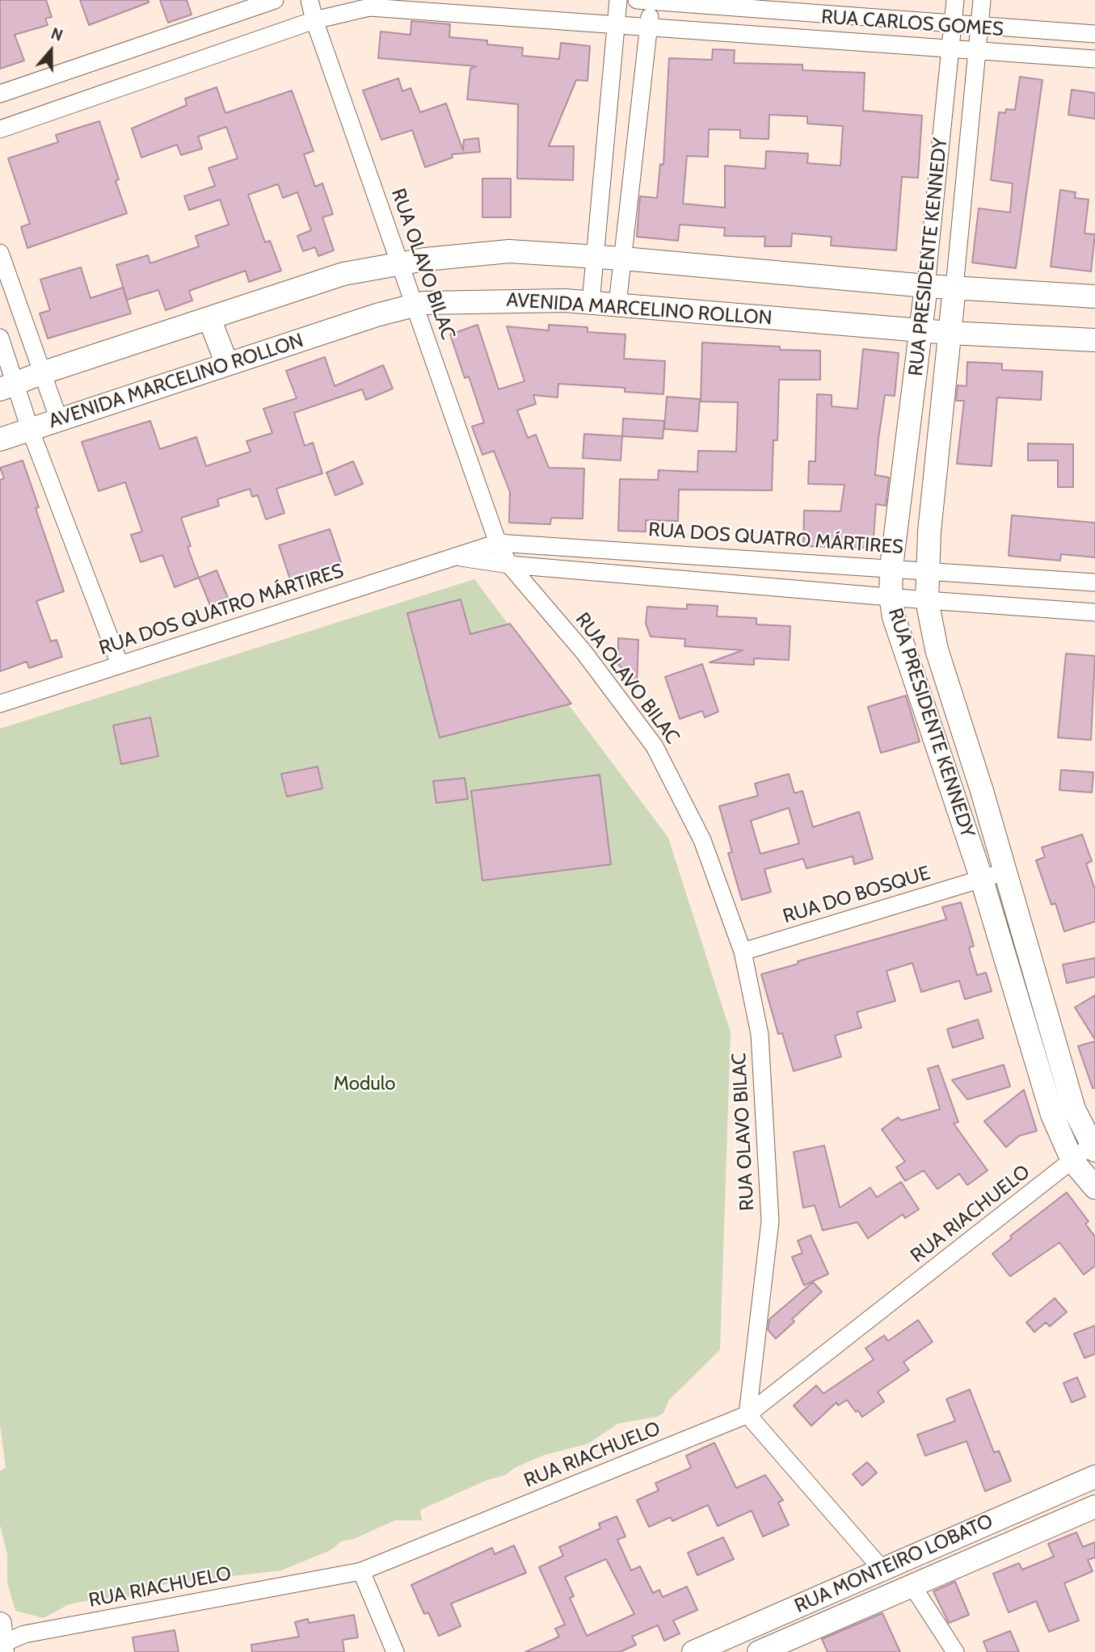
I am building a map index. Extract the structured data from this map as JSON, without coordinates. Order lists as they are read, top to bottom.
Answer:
{
  "streets": {
    "street": [
      "RUA CARLOS GOMES",
      "RUA PRESIDENTE KENNEDY",
      "RUA OLAVO BILAC",
      "AVENIDA MARCELINO ROLLON",
      "RUA DOS QUATRO MÁRTIRES",
      "RUA DO BOSQUE",
      "RUA RIACHUELO",
      "RUA MONTEIRO LOBATO"
    ]
  },
  "crossings": [
    ["RUA CARLOS GOMES", "RUA PRESIDENTE KENNEDY"],
    ["RUA CARLOS GOMES", "RUA OLAVO BILAC"],
    ["RUA PRESIDENTE KENNEDY", "AVENIDA MARCELINO ROLLON"],
    ["RUA PRESIDENTE KENNEDY", "RUA DOS QUATRO MÁRTIRES"],
    ["RUA PRESIDENTE KENNEDY", "RUA DO BOSQUE"],
    ["RUA PRESIDENTE KENNEDY", "RUA RIACHUELO"],
    ["RUA OLAVO BILAC", "AVENIDA MARCELINO ROLLON"],
    ["RUA OLAVO BILAC", "RUA DOS QUATRO MÁRTIRES"],
    ["RUA OLAVO BILAC", "RUA DO BOSQUE"],
    ["RUA OLAVO BILAC", "RUA RIACHUELO"]
  ],
  "parks": ["Modulo"],
  "north": "top"
}
